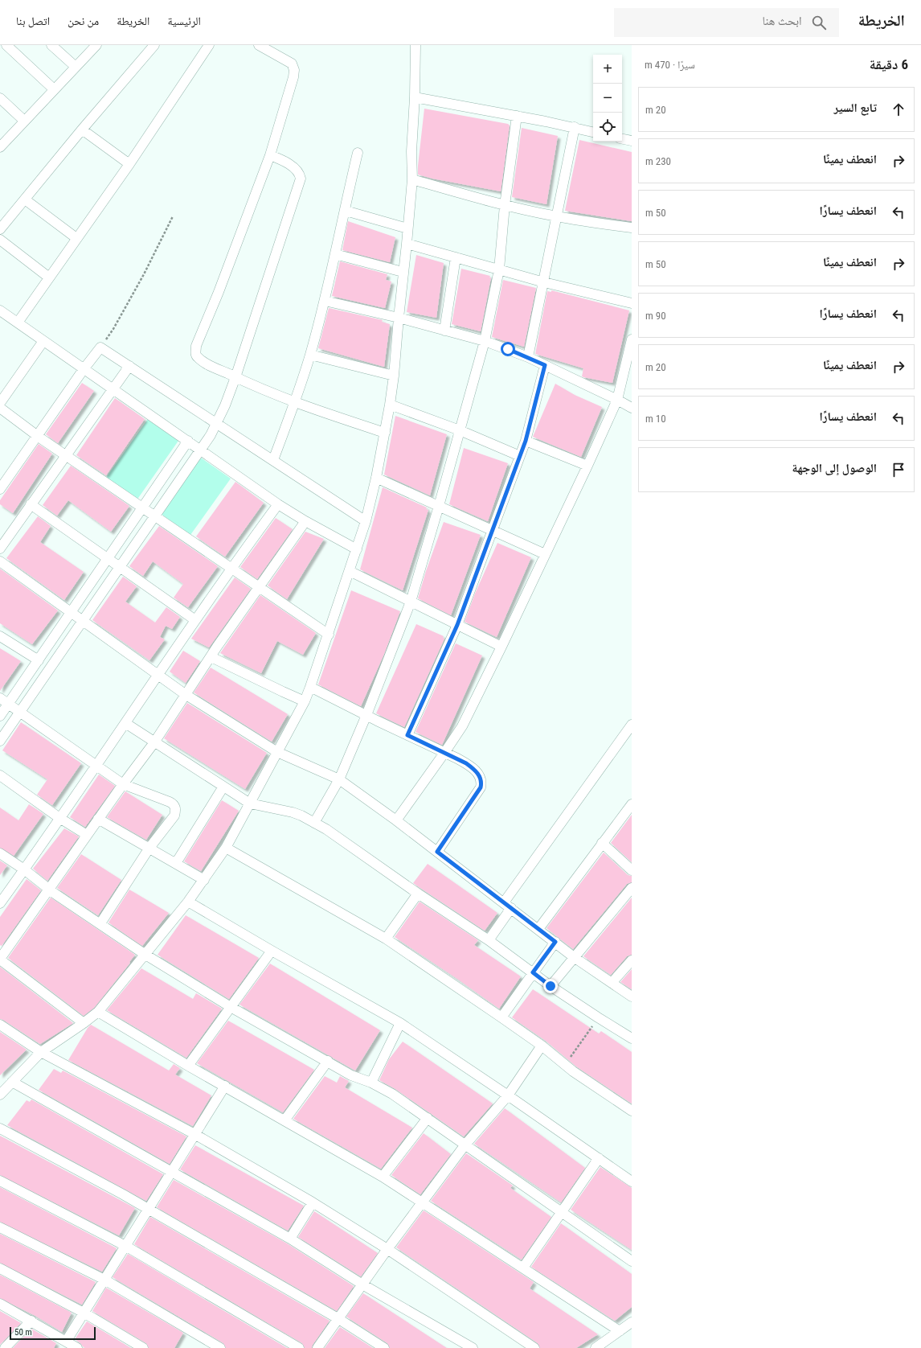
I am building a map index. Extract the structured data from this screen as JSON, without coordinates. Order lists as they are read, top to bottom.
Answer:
{
  "scale_bar": "50 m",
  "page": {
    "header": "الخريطة",
    "search": "ابحث هنا",
    "nav": [
      "الرئيسية",
      "الخريطة",
      "من نحن",
      "اتصل بنا"
    ],
    "heading": ["6 دقيقة", "سيرًا · 470 m"],
    "map_buttons": ["+", "−"],
    "list": [
      ["تابع السير", "20 m"],
      ["انعطف يمينًا", "230 m"],
      ["انعطف يسارًا", "50 m"],
      ["انعطف يمينًا", "50 m"],
      ["انعطف يسارًا", "90 m"],
      ["انعطف يمينًا", "20 m"],
      ["انعطف يسارًا", "10 m"],
      "الوصول إلى الوجهة"
    ],
    "scale": "50 m"
  }
}
